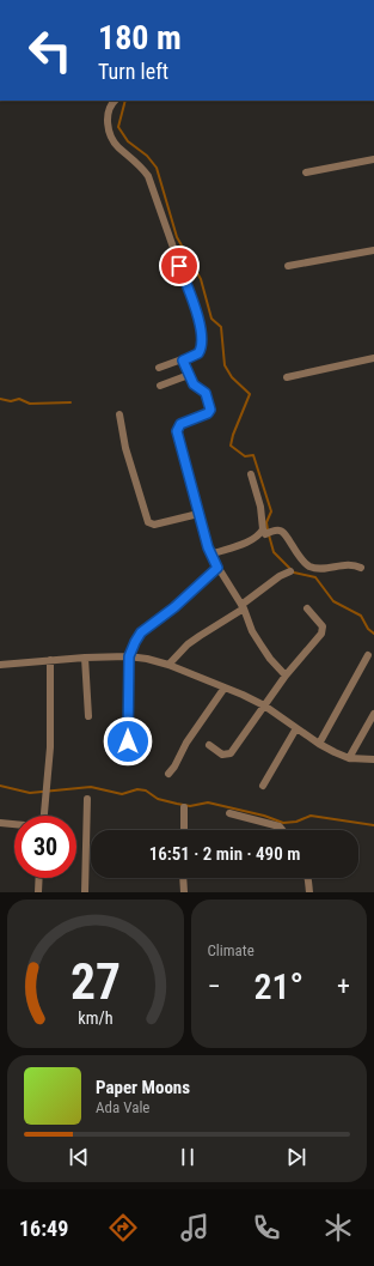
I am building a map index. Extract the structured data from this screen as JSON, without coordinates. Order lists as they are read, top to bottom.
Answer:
{
  "page": {
    "turn": ["180 m", "Turn left"],
    "limit": "30",
    "trip": "16:51 · 2 min · 490 m",
    "tile": "Climate",
    "heat": ["−", "21°", "+"],
    "song": ["Paper Moons", "Ada Vale"],
    "tabs": "16:49",
    "gauge": ["27", "km/h"]
  }
}
